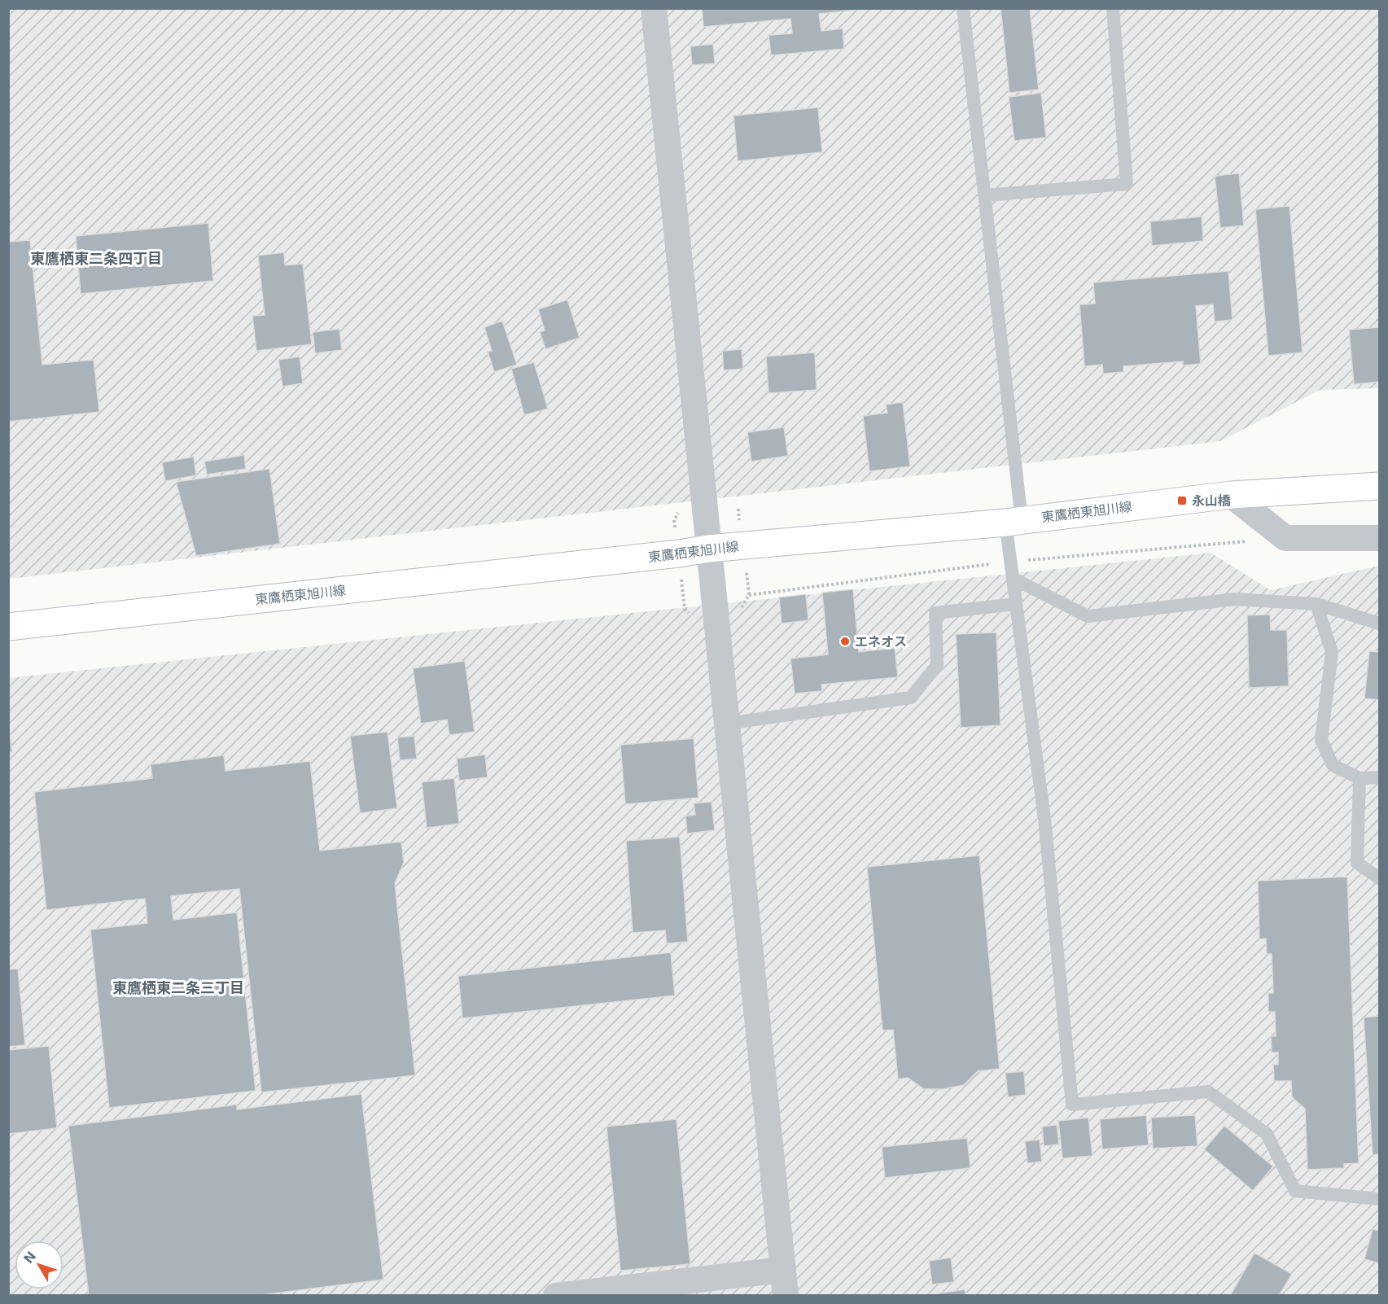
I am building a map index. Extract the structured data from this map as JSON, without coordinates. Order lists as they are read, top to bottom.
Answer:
{
  "streets": {
    "main road": ["東鷹栖東旭川線"]
  },
  "districts": ["東鷹栖東二条四丁目", "東鷹栖東二条三丁目"],
  "places": {
    "transit": ["永山橋"],
    "other": ["エネオス"]
  },
  "north": "top left"
}
